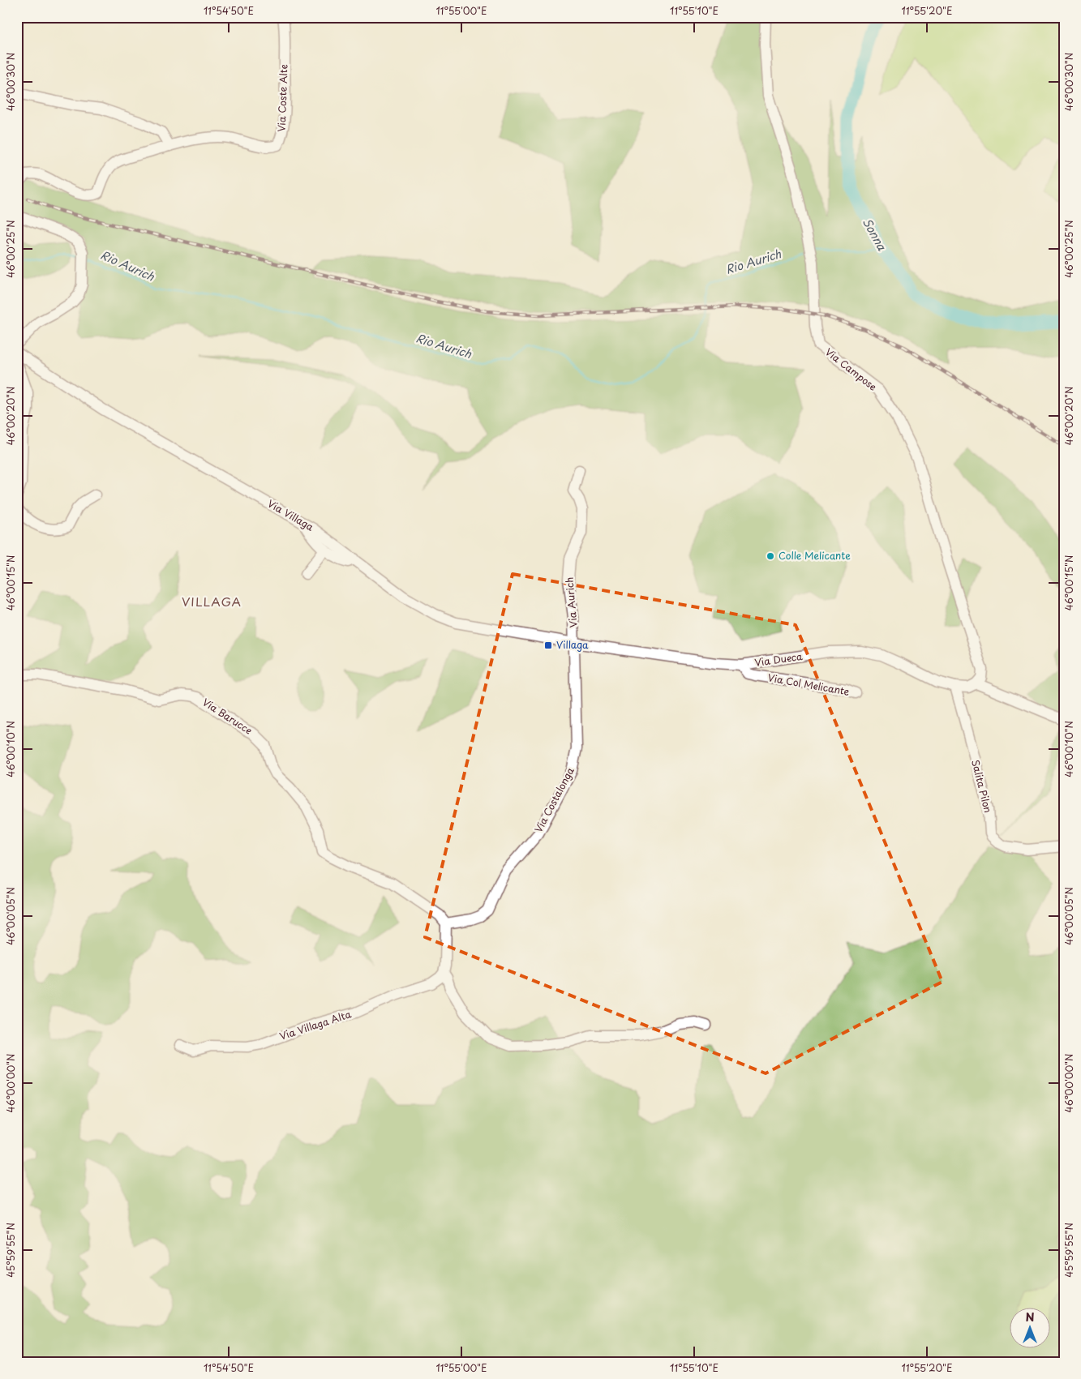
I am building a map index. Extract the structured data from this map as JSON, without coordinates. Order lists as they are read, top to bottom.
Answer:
{
  "streets": {
    "street": [
      "Via Coste Alte",
      "Via Campose",
      "Via Villaga",
      "Via Aurich",
      "Via Dueca",
      "Via Col Melicante",
      "Via Barucce",
      "Salita Pilon",
      "Via Costalonga",
      "Via Villaga Alta"
    ]
  },
  "crossings": [
    ["Via Campose", "Via Dueca"],
    ["Via Villaga", "Via Aurich"],
    ["Via Villaga", "Via Dueca"],
    ["Via Villaga", "Via Costalonga"],
    ["Via Aurich", "Via Dueca"],
    ["Via Aurich", "Via Costalonga"],
    ["Via Dueca", "Via Col Melicante"],
    ["Via Dueca", "Salita Pilon"],
    ["Via Dueca", "Via Costalonga"],
    ["Via Barucce", "Via Costalonga"]
  ],
  "districts": ["VILLAGA"],
  "water": ["Sonna", "Rio Aurich"],
  "places": {
    "other": ["Colle Melicante"],
    "transit": ["Villaga"]
  },
  "north": "top",
  "coordinates": [
    "11°54'50\"E",
    "11°55'00\"E",
    "11°55'10\"E",
    "11°55'20\"E",
    "46°00'30\"N",
    "46°00'25\"N",
    "46°00'20\"N",
    "46°00'15\"N",
    "46°00'10\"N",
    "46°00'05\"N",
    "46°00'00\"N",
    "45°59'55\"N"
  ]
}
